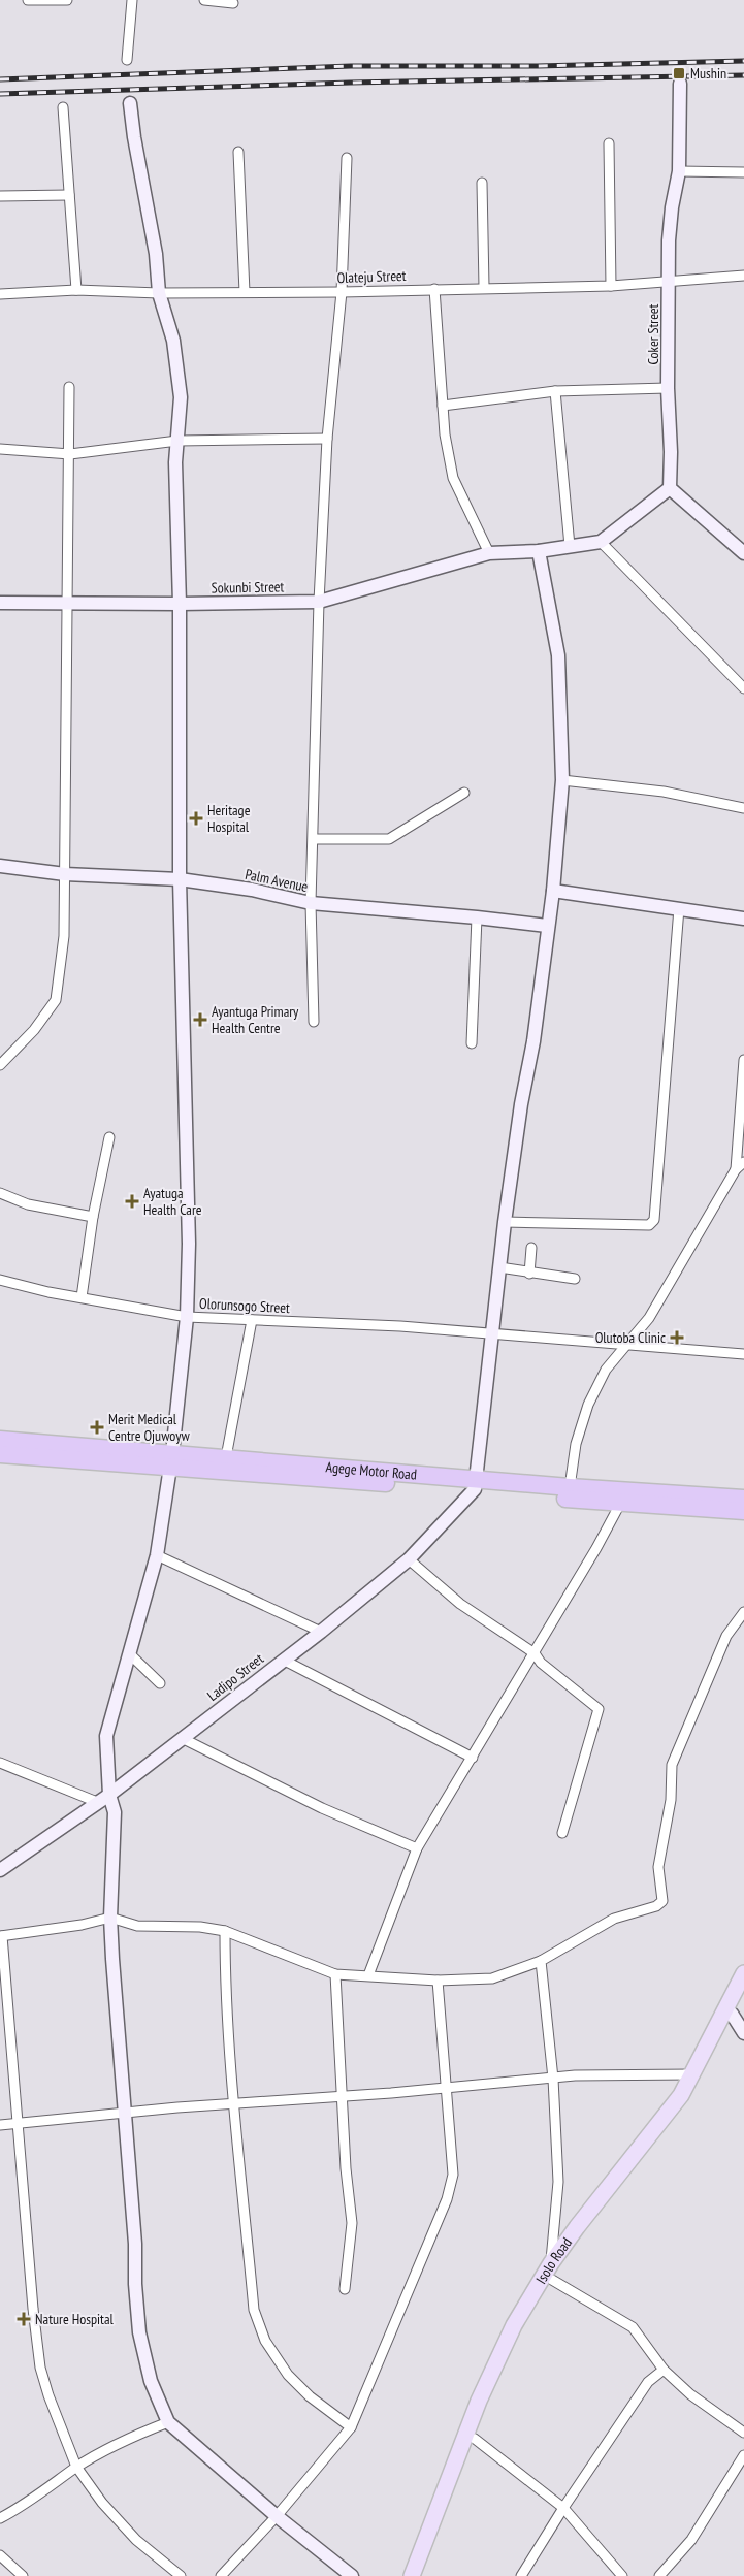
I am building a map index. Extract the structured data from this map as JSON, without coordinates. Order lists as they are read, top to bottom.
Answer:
{
  "streets": {
    "highway": ["Agege Motor Road"],
    "main road": ["Isolo Road"],
    "street": [
      "Olateju Street",
      "Coker Street",
      "Sokunbi Street",
      "Palm Avenue",
      "Olorunsogo Street",
      "Ladipo Street"
    ]
  },
  "crossings": [
    ["Olateju Street", "Coker Street"],
    ["Agege Motor Road", "Ladipo Street"]
  ],
  "places": {
    "transit": ["Mushin"],
    "health": [
      "Heritage Hospital",
      "Ayantuga Primary Health Centre",
      "Ayatuga Health Care",
      "Olutoba Clinic",
      "Merit Medical Centre Ojuwoyw",
      "Nature Hospital"
    ]
  }
}
